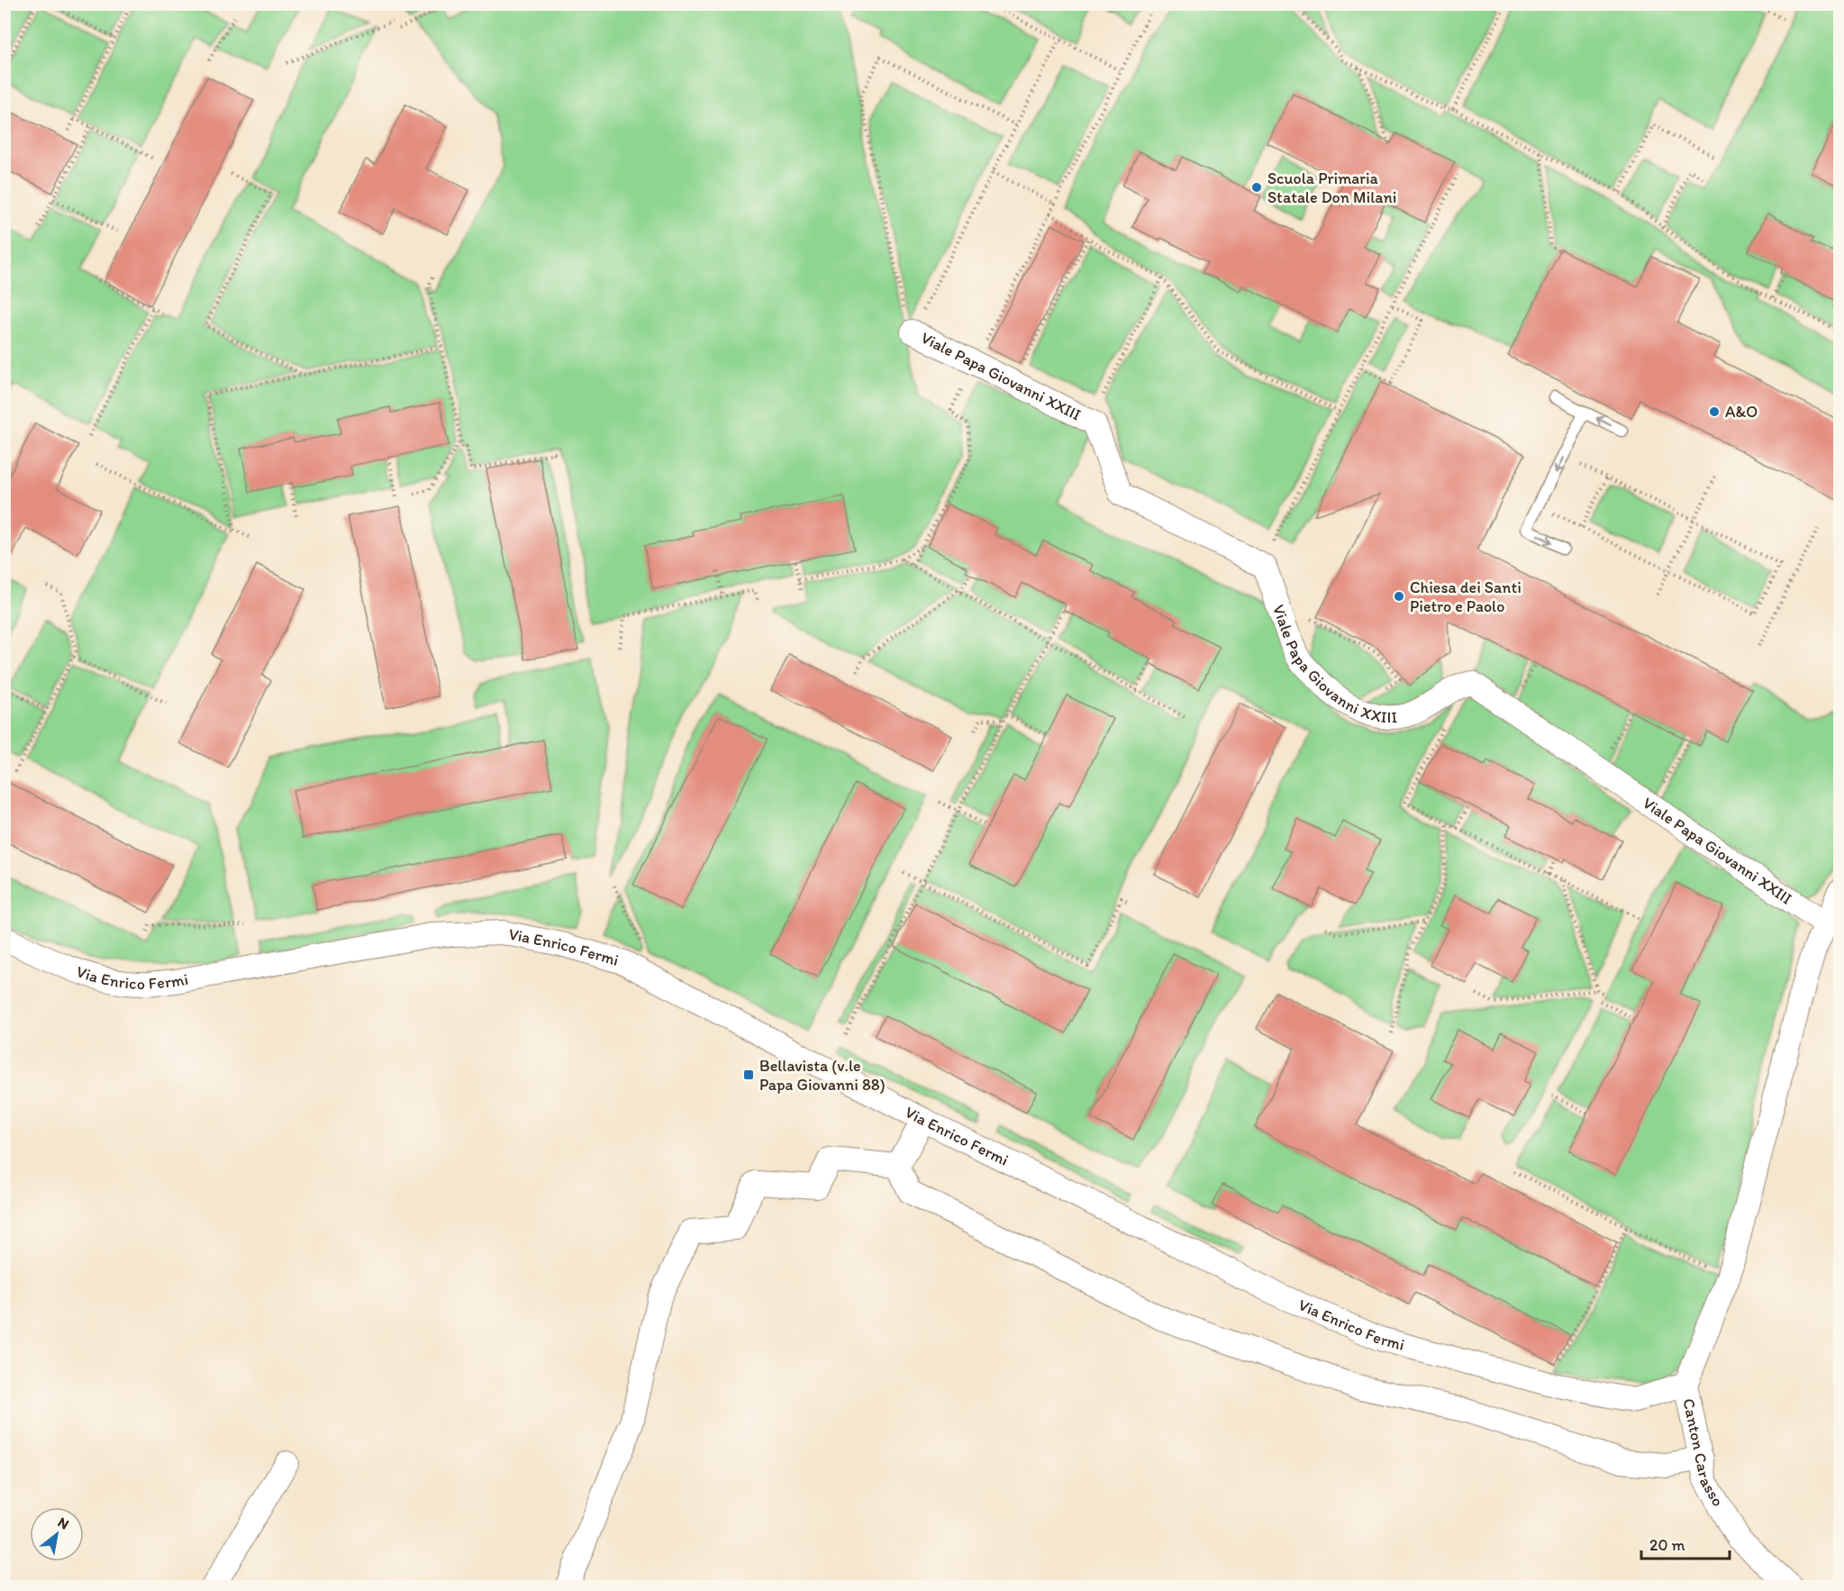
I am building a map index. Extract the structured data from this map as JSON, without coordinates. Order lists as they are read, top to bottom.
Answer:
{
  "streets": {
    "street": ["Viale Papa Giovanni XXIII", "Via Enrico Fermi", "Canton Carasso"]
  },
  "crossings": [
    ["Via Enrico Fermi", "Canton Carasso"]
  ],
  "places": {
    "other": ["Scuola Primaria Statale Don Milani", "A&O", "Chiesa dei Santi Pietro e Paolo"],
    "transit": ["Bellavista (v.le Papa Giovanni 88)"]
  },
  "scale_bar": "20 m",
  "north": "top right"
}
